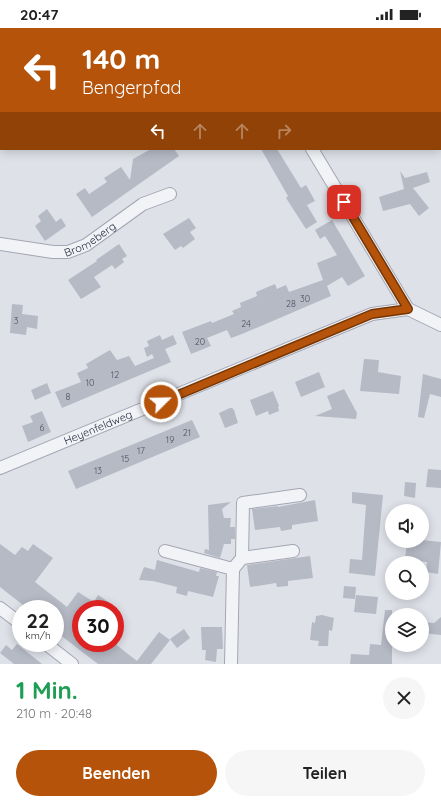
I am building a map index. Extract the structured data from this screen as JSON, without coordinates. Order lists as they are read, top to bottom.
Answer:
{
  "streets": {
    "street": ["Bromeberg", "Heyenfeldweg"]
  },
  "house_numbers": [
    "30",
    "28",
    "3",
    "24",
    "20",
    "12",
    "10",
    "8",
    "6",
    "21",
    "19",
    "17",
    "15",
    "13"
  ],
  "page": {
    "status": "20:47",
    "turn": ["140 m", "Bengerpfad"],
    "speed": "22 km/h",
    "limit": "30",
    "heading": ["1 Min.", "210 m · 20:48"],
    "buttons": ["Beenden", "Teilen"]
  }
}
